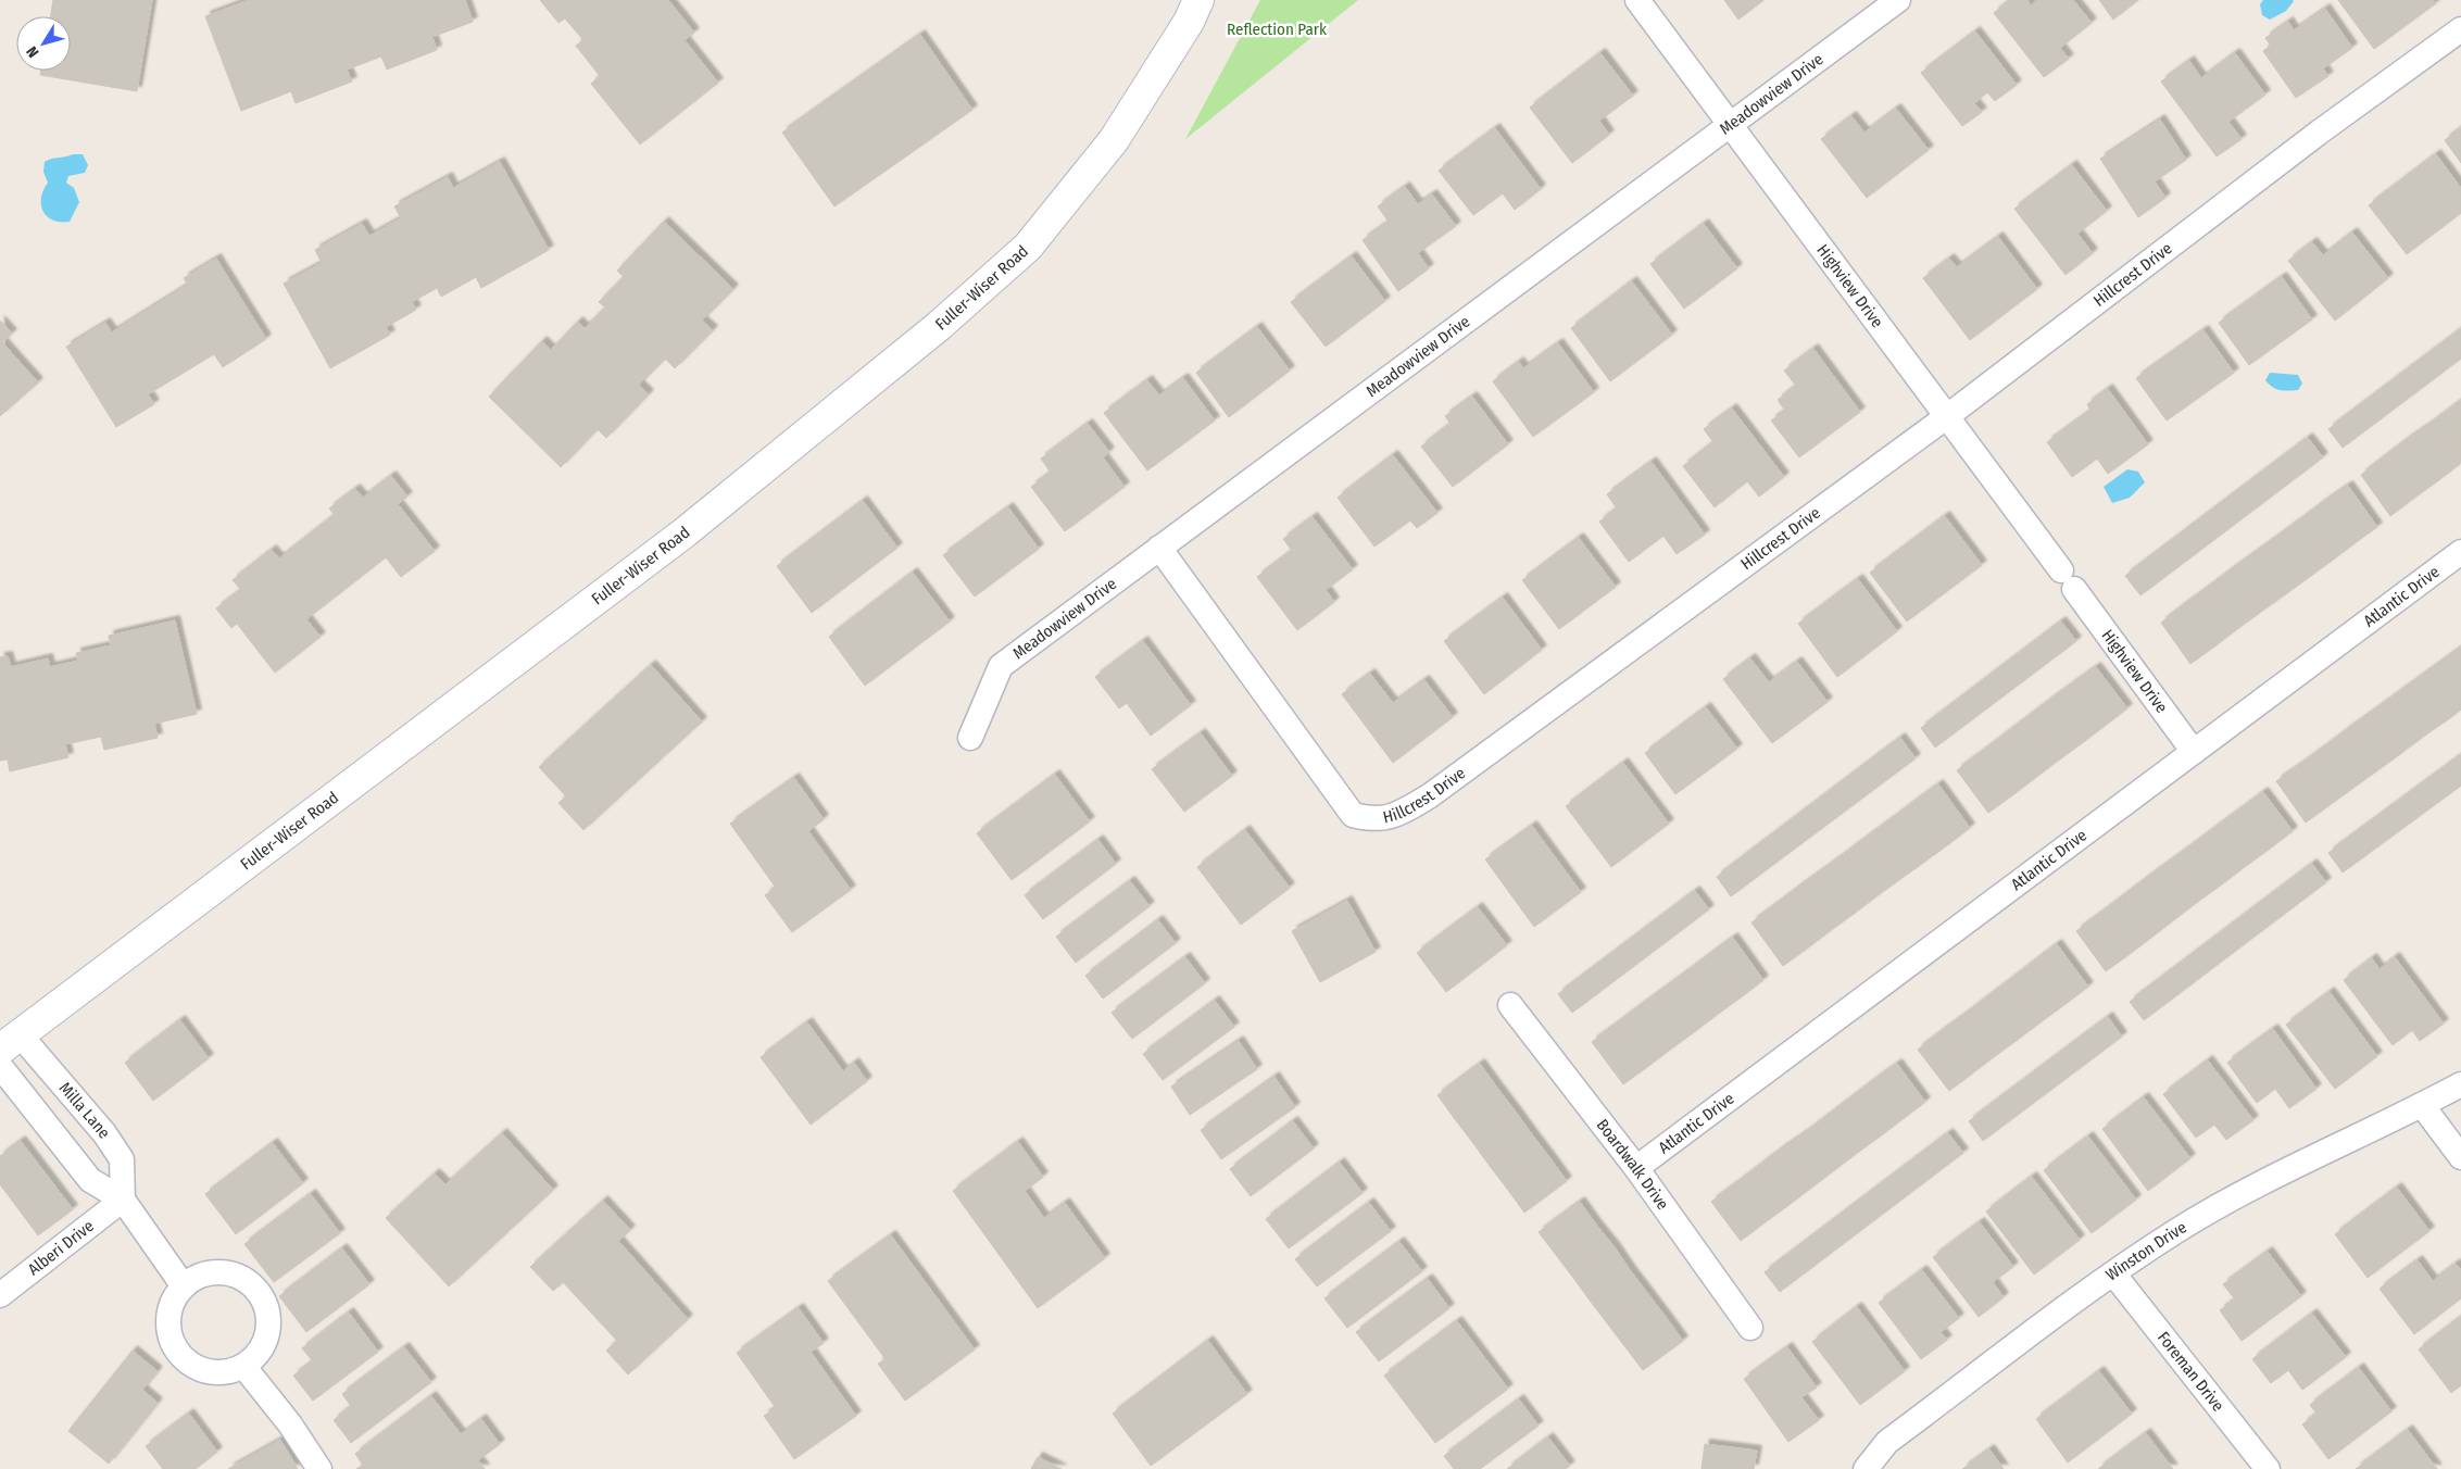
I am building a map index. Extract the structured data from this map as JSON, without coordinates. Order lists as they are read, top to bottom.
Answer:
{
  "streets": {
    "street": [
      "Meadowview Drive",
      "Hillcrest Drive",
      "Highview Drive",
      "Fuller-Wiser Road",
      "Atlantic Drive",
      "Milla Lane",
      "Boardwalk Drive",
      "Alberi Drive",
      "Winston Drive",
      "Foreman Drive"
    ]
  },
  "crossings": [
    ["Meadowview Drive", "Hillcrest Drive"],
    ["Meadowview Drive", "Highview Drive"],
    ["Hillcrest Drive", "Highview Drive"],
    ["Highview Drive", "Atlantic Drive"],
    ["Fuller-Wiser Road", "Milla Lane"],
    ["Atlantic Drive", "Boardwalk Drive"],
    ["Milla Lane", "Alberi Drive"],
    ["Winston Drive", "Foreman Drive"]
  ],
  "parks": ["Reflection Park"],
  "north": "bottom left"
}
